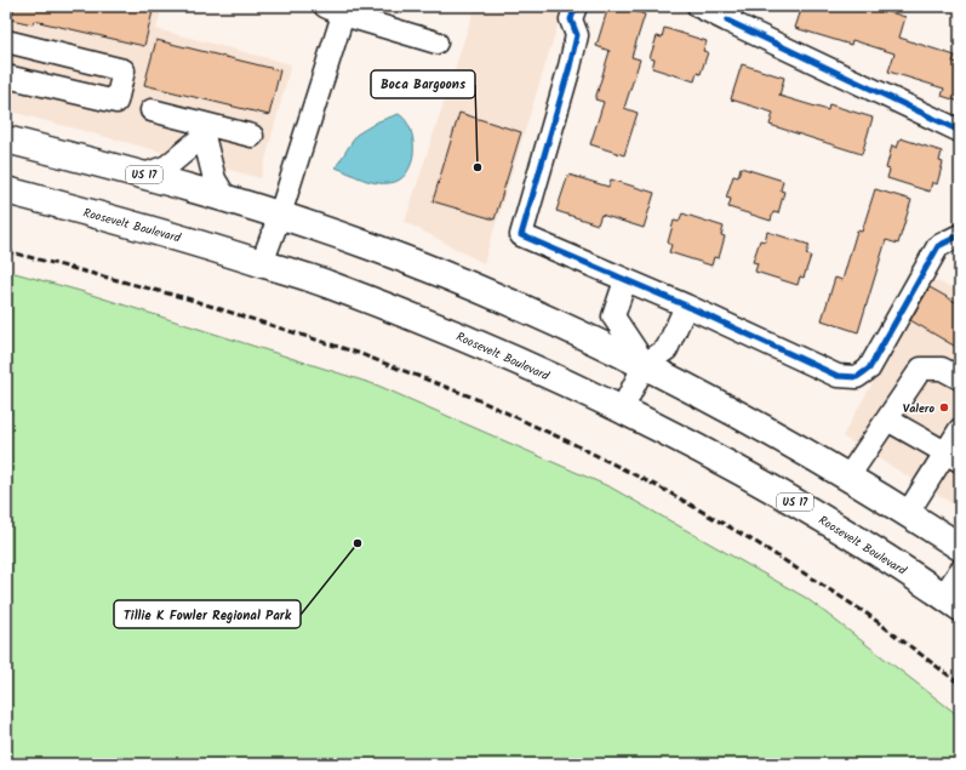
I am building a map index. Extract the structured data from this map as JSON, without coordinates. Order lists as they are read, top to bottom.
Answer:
{
  "streets": {
    "highway": ["US 17", "Roosevelt Boulevard"]
  },
  "places": ["Boca Bargoons", "Valero", "Tillie K Fowler Regional Park"]
}
